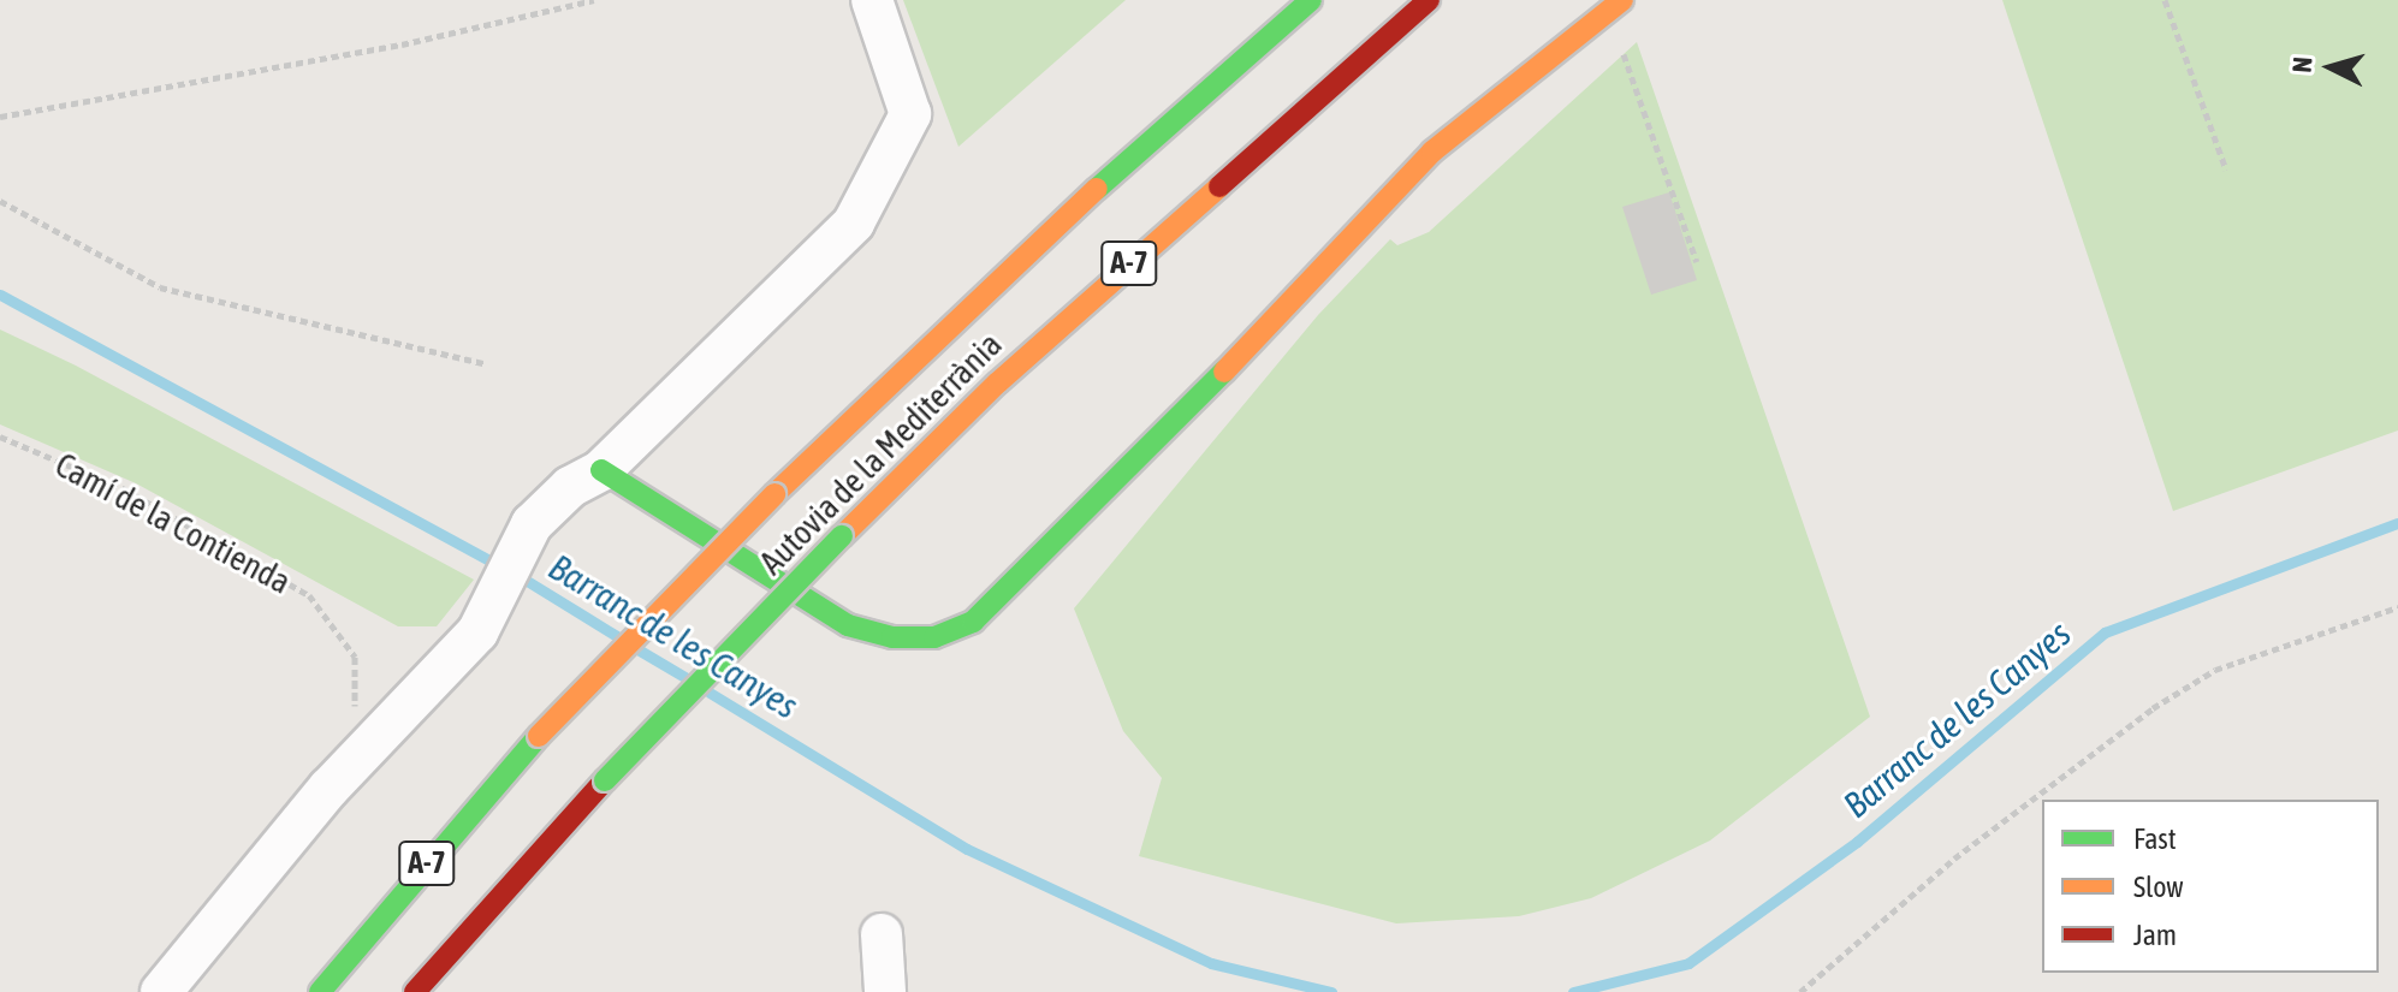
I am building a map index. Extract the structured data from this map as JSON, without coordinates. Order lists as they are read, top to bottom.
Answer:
{
  "streets": {
    "main road": ["A-7", "Autovia de la Mediterrània"],
    "path": ["Camí de la Contienda"]
  },
  "water": ["Barranc de les Canyes"],
  "legend": ["Fast", "Slow", "Jam"],
  "north": "left"
}
